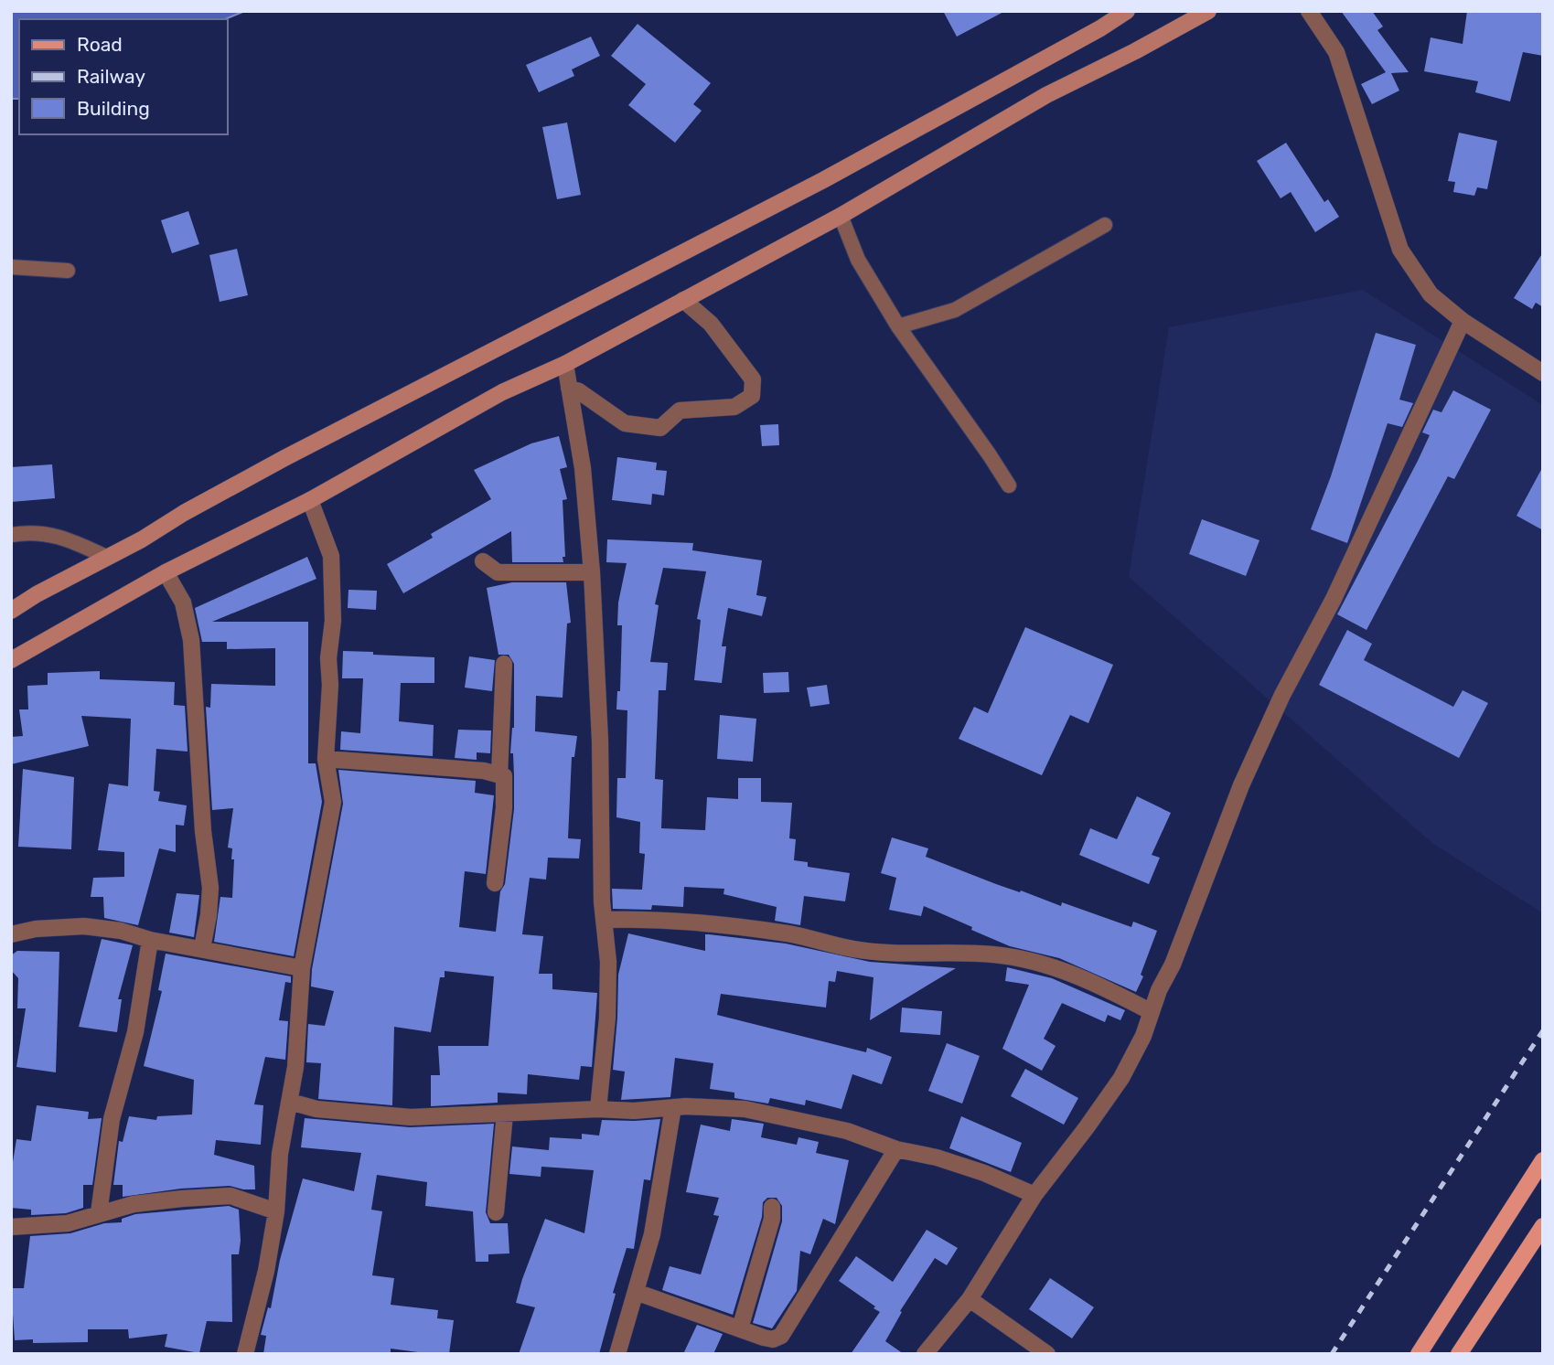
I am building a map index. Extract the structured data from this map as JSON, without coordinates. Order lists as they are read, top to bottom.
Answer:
{
  "legend": ["Road", "Railway", "Building"]
}
